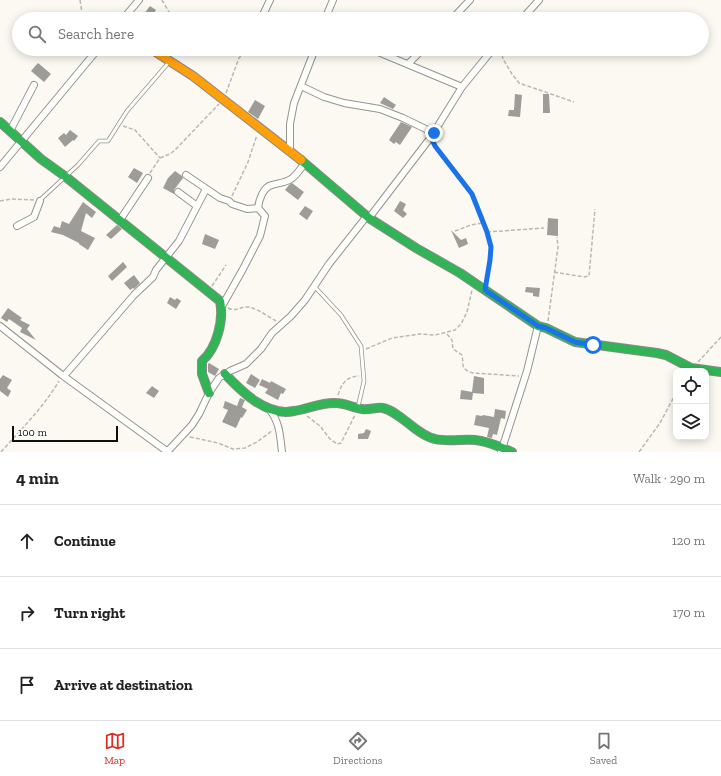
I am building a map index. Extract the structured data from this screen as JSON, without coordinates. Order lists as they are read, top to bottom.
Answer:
{
  "scale_bar": "100 m",
  "page": {
    "search": "Search here",
    "scale": "100 m",
    "heading": ["4 min", "Walk · 290 m"],
    "list": [
      ["Continue", "120 m"],
      ["Turn right", "170 m"],
      "Arrive at destination"
    ],
    "nav": ["Map", "Directions", "Saved"]
  }
}
